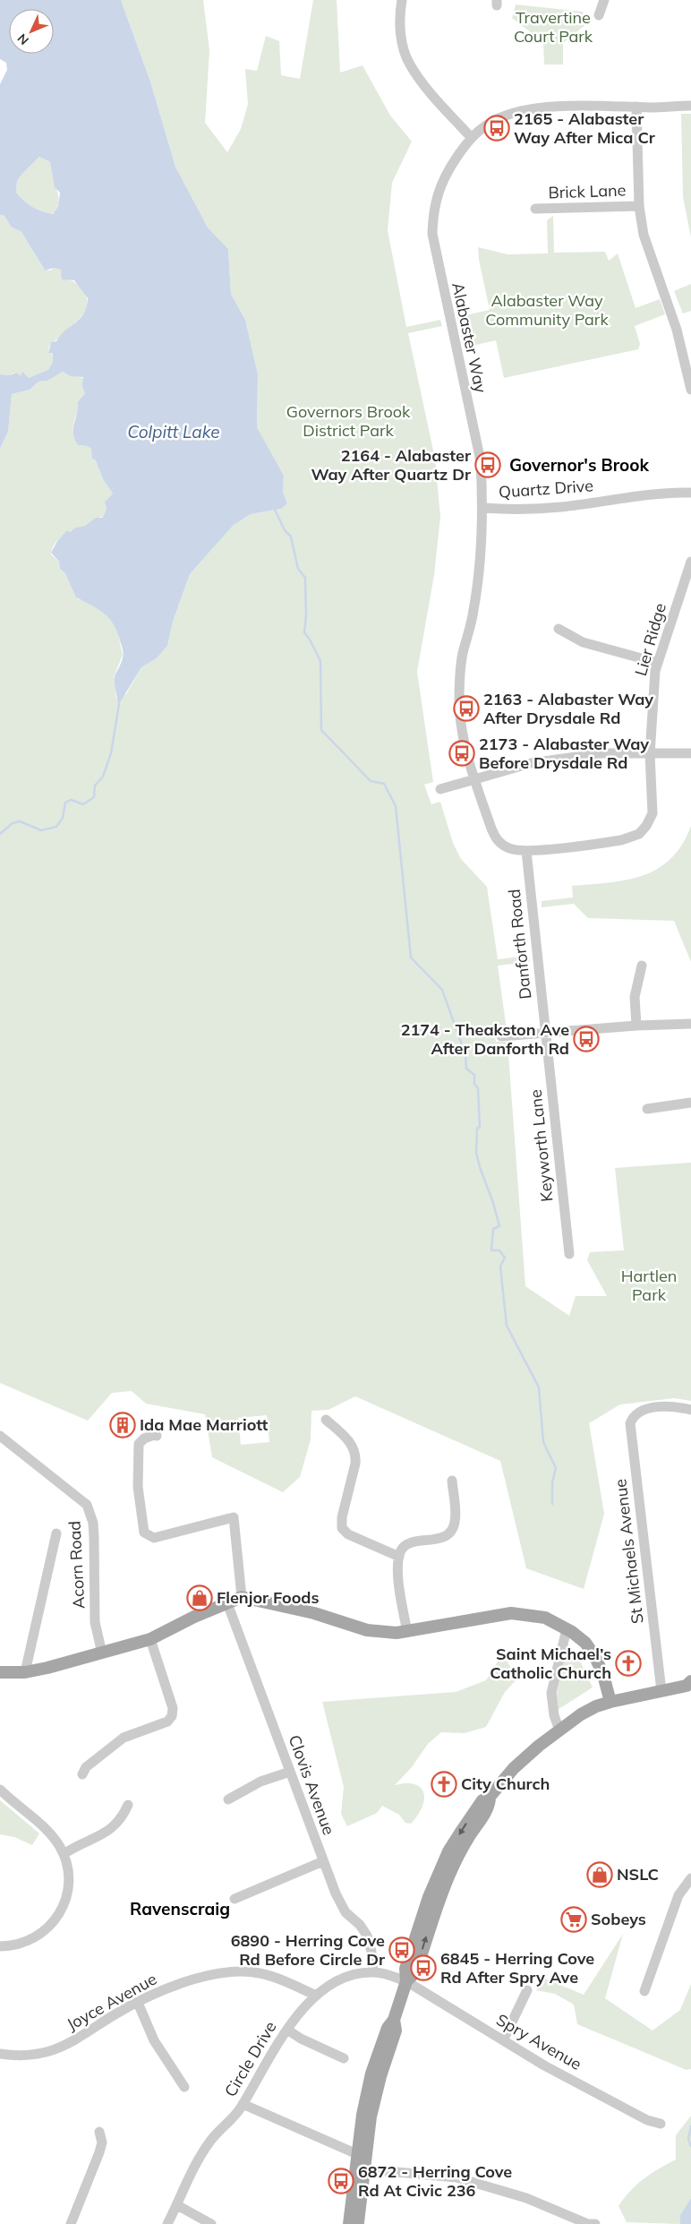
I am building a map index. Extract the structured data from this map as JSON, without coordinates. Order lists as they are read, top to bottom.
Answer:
{
  "streets": {
    "street": [
      "Brick Lane",
      "Alabaster Way",
      "Quartz Drive",
      "Lier Ridge",
      "Danforth Road",
      "Keyworth Lane",
      "St Michaels Avenue",
      "Acorn Road",
      "Clovis Avenue",
      "Joyce Avenue",
      "Spry Avenue",
      "Circle Drive"
    ]
  },
  "crossings": [
    ["Alabaster Way", "Quartz Drive"],
    ["Alabaster Way", "Lier Ridge"],
    ["Alabaster Way", "Danforth Road"],
    ["Lier Ridge", "Danforth Road"],
    ["Danforth Road", "Keyworth Lane"],
    ["Clovis Avenue", "Circle Drive"],
    ["Joyce Avenue", "Circle Drive"],
    ["Spry Avenue", "Circle Drive"]
  ],
  "districts": ["Governor's Brook", "Ravenscraig"],
  "water": ["Colpitt Lake"],
  "parks": [
    "Travertine Court Park",
    "Alabaster Way Community Park",
    "Governors Brook District Park",
    "Hartlen Park"
  ],
  "places": {
    "bus stop": [
      "2165 - Alabaster Way After Mica Cr",
      "2164 - Alabaster Way After Quartz Dr",
      "2163 - Alabaster Way After Drysdale Rd",
      "2173 - Alabaster Way Before Drysdale Rd",
      "2174 - Theakston Ave After Danforth Rd",
      "6890 - Herring Cove Rd Before Circle Dr",
      "6845 - Herring Cove Rd After Spry Ave",
      "6872 - Herring Cove Rd At Civic 236"
    ],
    "building": ["Ida Mae Marriott"],
    "shop": ["Flenjor Foods", "NSLC"],
    "church": ["Saint Michael’s Catholic Church", "City Church"],
    "supermarket": ["Sobeys"]
  },
  "north": "bottom left"
}
